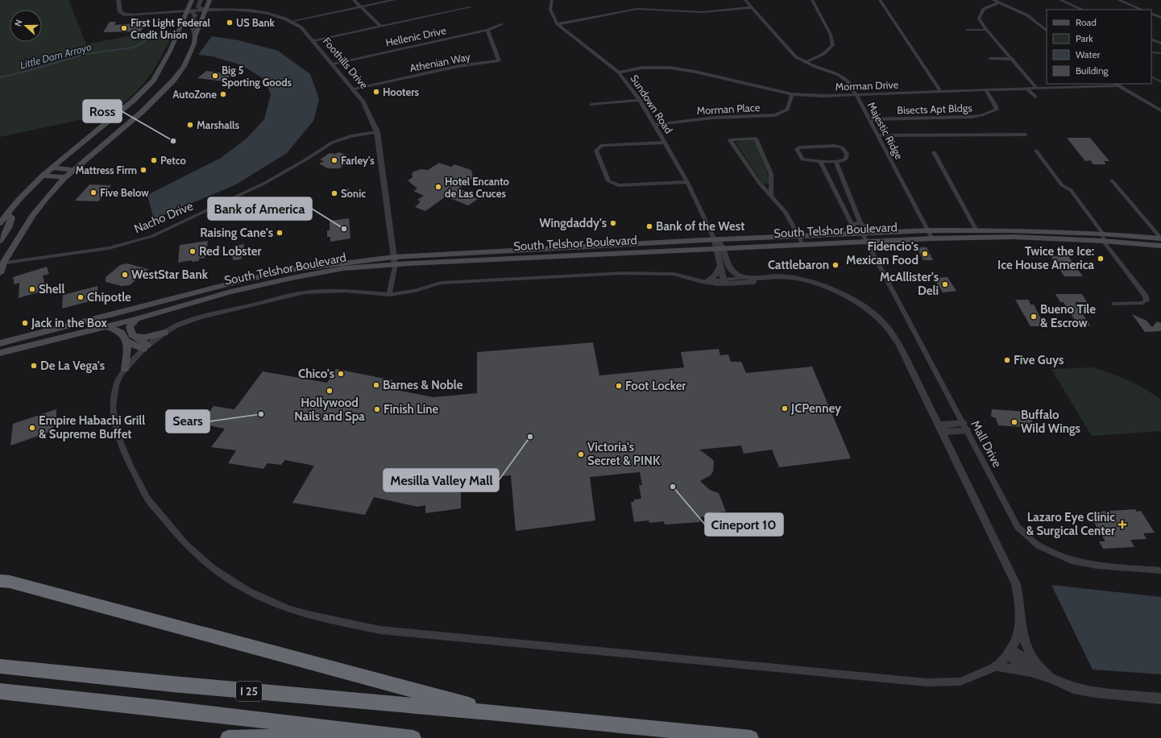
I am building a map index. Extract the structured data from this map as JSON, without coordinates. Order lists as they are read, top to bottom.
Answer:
{
  "streets": {
    "highway": ["I 25"],
    "main road": ["South Telshor Boulevard"],
    "street": [
      "Hellenic Drive",
      "Athenian Way",
      "Foothills Drive",
      "Morman Drive",
      "Sundown Road",
      "Morman Place",
      "Bisects Apt Bldgs",
      "Majestic Ridge",
      "Nacho Drive",
      "Mall Drive"
    ]
  },
  "crossings": [
    ["Hellenic Drive", "Athenian Way"],
    ["Hellenic Drive", "Foothills Drive"],
    ["Athenian Way", "Foothills Drive"],
    ["Foothills Drive", "Nacho Drive"],
    ["Foothills Drive", "South Telshor Boulevard"],
    ["Morman Drive", "Sundown Road"],
    ["Morman Drive", "Morman Place"],
    ["Morman Drive", "Bisects Apt Bldgs"],
    ["Morman Drive", "Majestic Ridge"],
    ["Sundown Road", "Morman Place"],
    ["Sundown Road", "South Telshor Boulevard"],
    ["Bisects Apt Bldgs", "Majestic Ridge"],
    ["Majestic Ridge", "South Telshor Boulevard"],
    ["South Telshor Boulevard", "Mall Drive"]
  ],
  "water": ["Little Dam Arroyo"],
  "places": {
    "other": [
      "US Bank",
      "First Light Federal Credit Union",
      "Big 5 Sporting Goods",
      "Hooters",
      "AutoZone",
      "Marshalls",
      "Ross",
      "Petco",
      "Farley's",
      "Mattress Firm",
      "Hotel Encanto de Las Cruces",
      "Five Below",
      "Sonic",
      "Wingdaddy's",
      "Bank of the West",
      "Bank of America",
      "Raising Cane's",
      "Red Lobster",
      "Fidencio's Mexican Food",
      "Twice the Ice: Ice House America",
      "Cattlebaron",
      "WestStar Bank",
      "McAllister's Deli",
      "Shell",
      "Chipotle",
      "Bueno Tile & Escrow",
      "Jack in the Box",
      "Five Guys",
      "De La Vega's",
      "Chico's",
      "Barnes & Noble",
      "Foot Locker",
      "Hollywood Nails and Spa",
      "JCPenney",
      "Finish Line",
      "Sears",
      "Buffalo Wild Wings",
      "Empire Habachi Grill & Supreme Buffet",
      "Mesilla Valley Mall",
      "Victoria's Secret & PINK",
      "Cineport 10"
    ],
    "health": ["Lazaro Eye Clinic & Surgical Center"]
  },
  "legend": [
    "Road",
    "Park",
    "Water",
    "Building"
  ],
  "north": "left"
}
